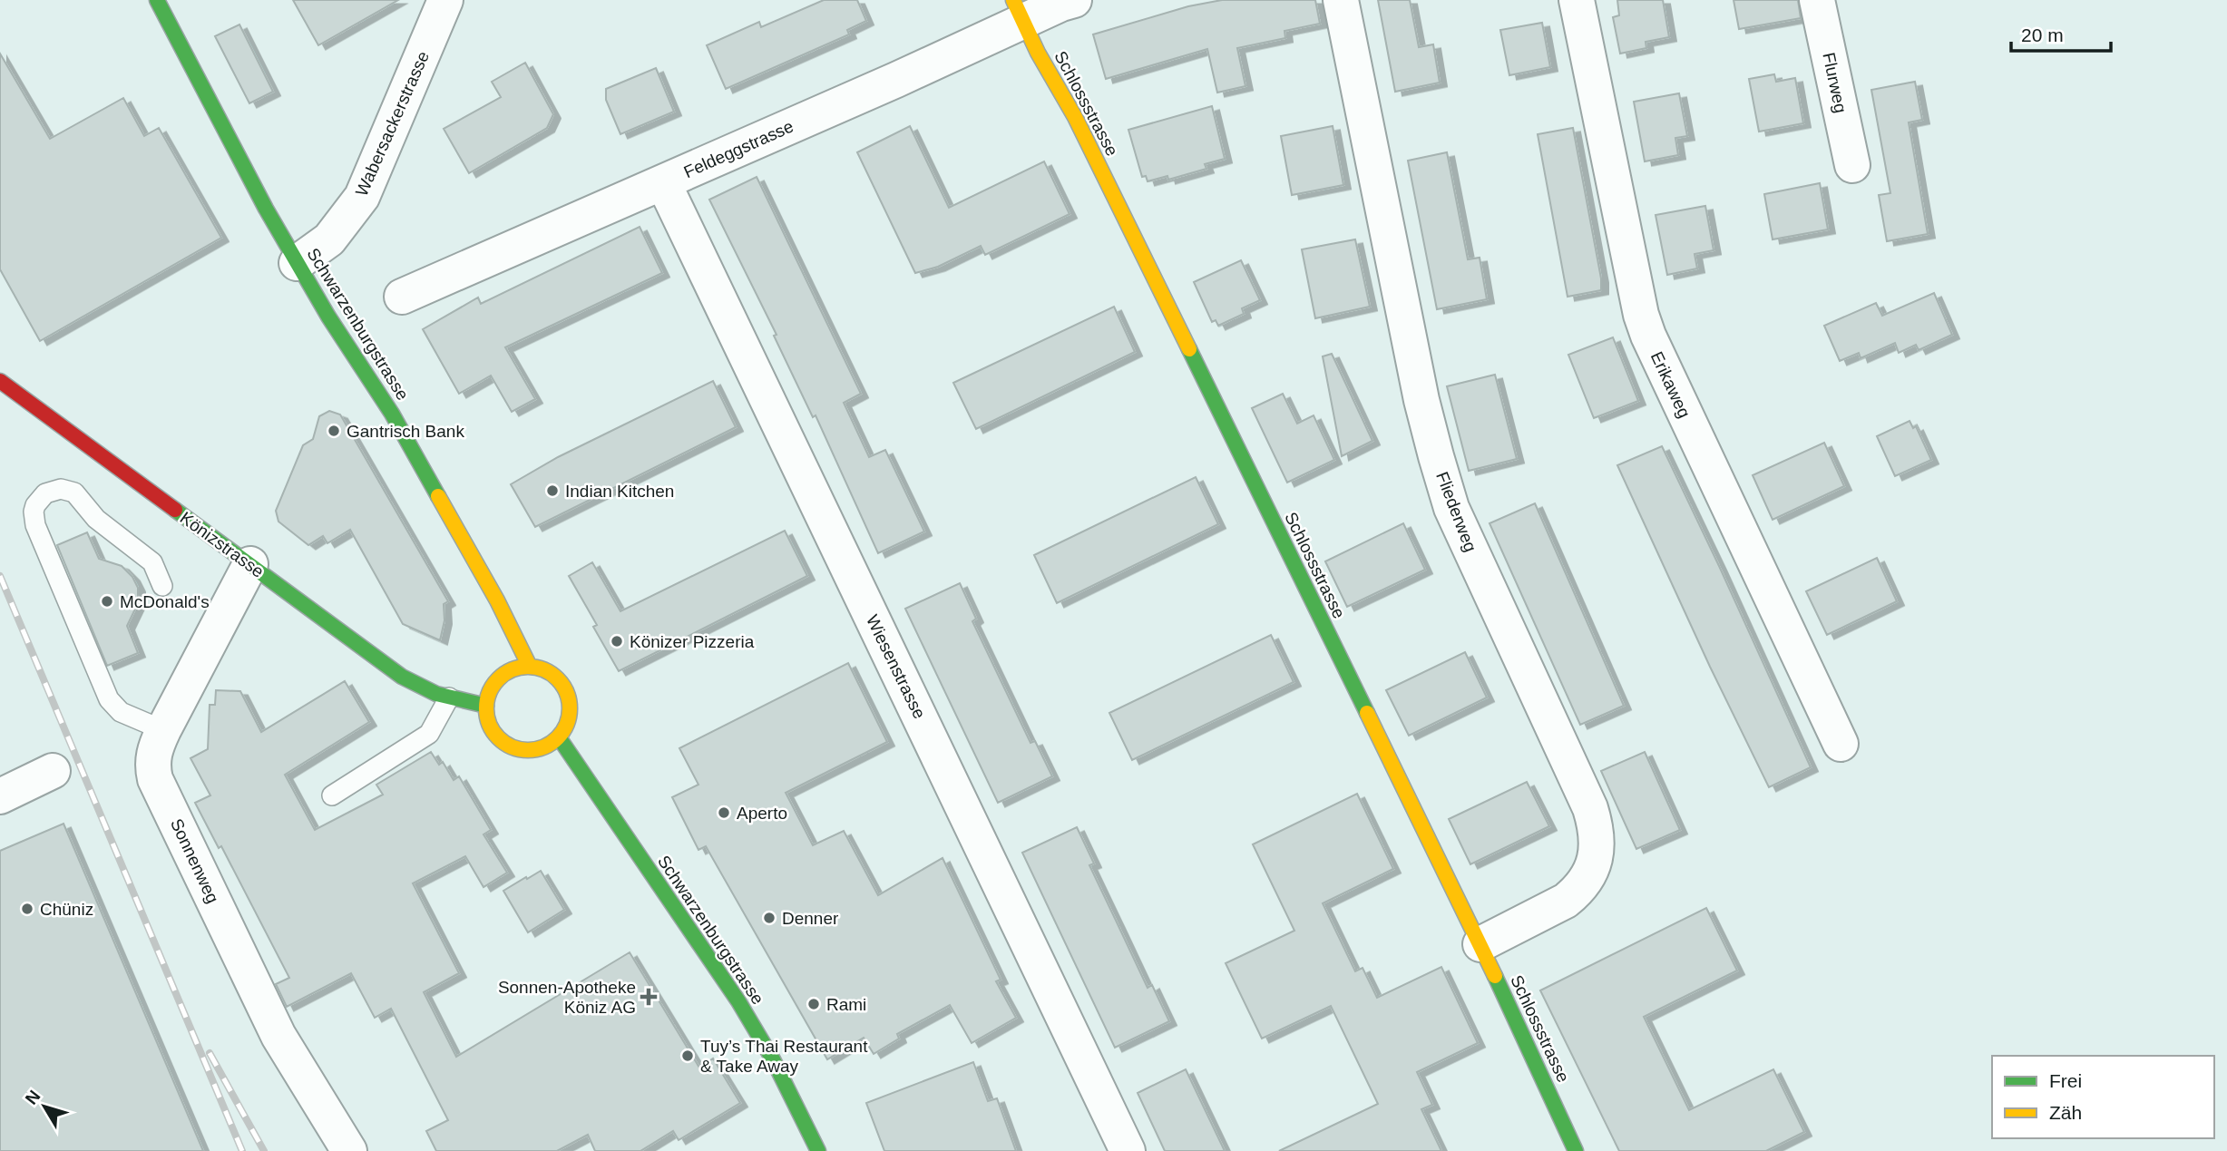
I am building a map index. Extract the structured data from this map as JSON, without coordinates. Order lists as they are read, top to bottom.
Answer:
{
  "streets": {
    "main road": ["Schlossstrasse", "Schwarzenburgstrasse", "Könizstrasse"],
    "street": [
      "Flurweg",
      "Wabersackerstrasse",
      "Feldeggstrasse",
      "Erikaweg",
      "Fliederweg",
      "Wiesenstrasse",
      "Sonnenweg"
    ]
  },
  "crossings": [
    ["Schlossstrasse", "Feldeggstrasse"],
    ["Schlossstrasse", "Fliederweg"],
    ["Wabersackerstrasse", "Schwarzenburgstrasse"],
    ["Feldeggstrasse", "Wiesenstrasse"],
    ["Schwarzenburgstrasse", "Könizstrasse"],
    ["Könizstrasse", "Sonnenweg"]
  ],
  "places": {
    "other": [
      "Gantrisch Bank",
      "Indian Kitchen",
      "McDonald's",
      "Könizer Pizzeria",
      "Aperto",
      "Chüniz",
      "Denner",
      "Rami",
      "Tuy’s Thai Restaurant & Take Away"
    ],
    "health": ["Sonnen-Apotheke Köniz AG"]
  },
  "legend": ["Frei", "Zäh"],
  "scale_bar": "20 m",
  "north": "top left"
}
